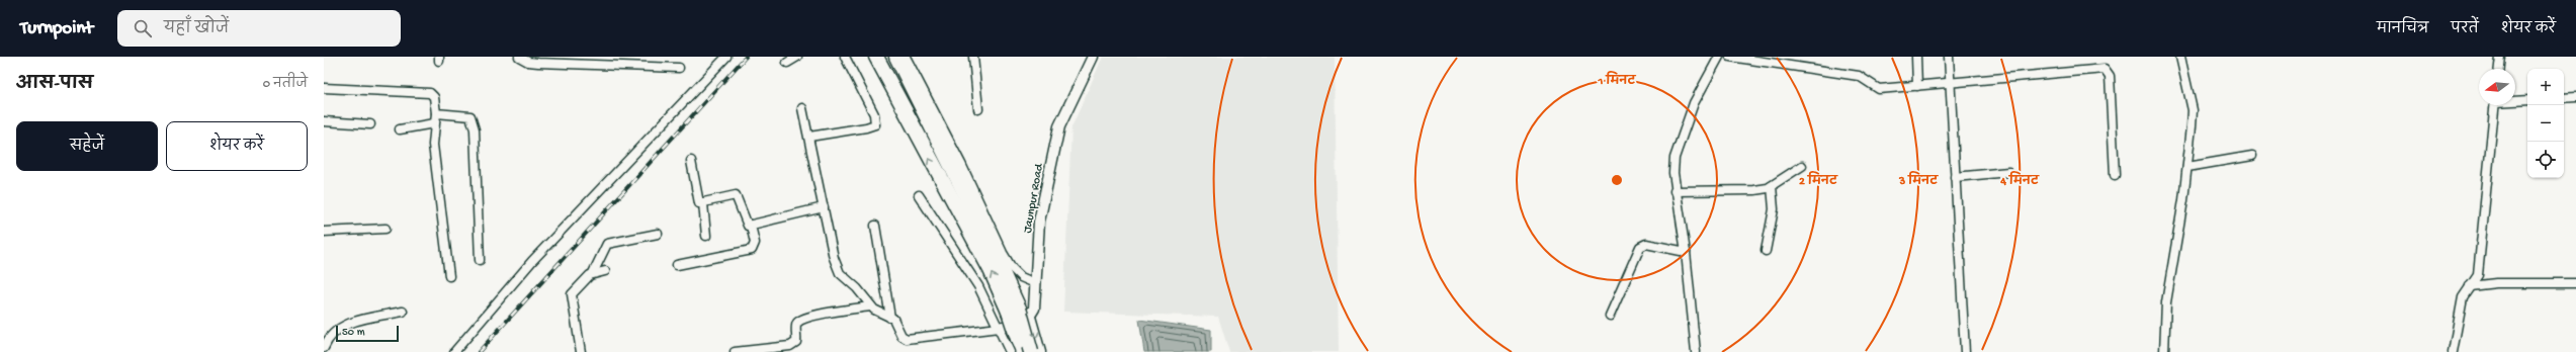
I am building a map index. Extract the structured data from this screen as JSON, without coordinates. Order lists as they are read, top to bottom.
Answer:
{
  "streets": {
    "street": ["Jaunpur Road"]
  },
  "scale_bar": "50 m",
  "north": "left",
  "page": {
    "header": "Turnpoint",
    "search": "यहाँ खोजें",
    "nav": ["मानचित्र", "परतें", "शेयर करें"],
    "heading": ["आस-पास", "0 नतीजे"],
    "map_buttons": ["+", "−"],
    "buttons": ["सहेजें", "शेयर करें"],
    "scale": "50 m"
  },
  "rings": [
    "1 मिनट",
    "2 मिनट",
    "3 मिनट",
    "4 मिनट"
  ]
}
